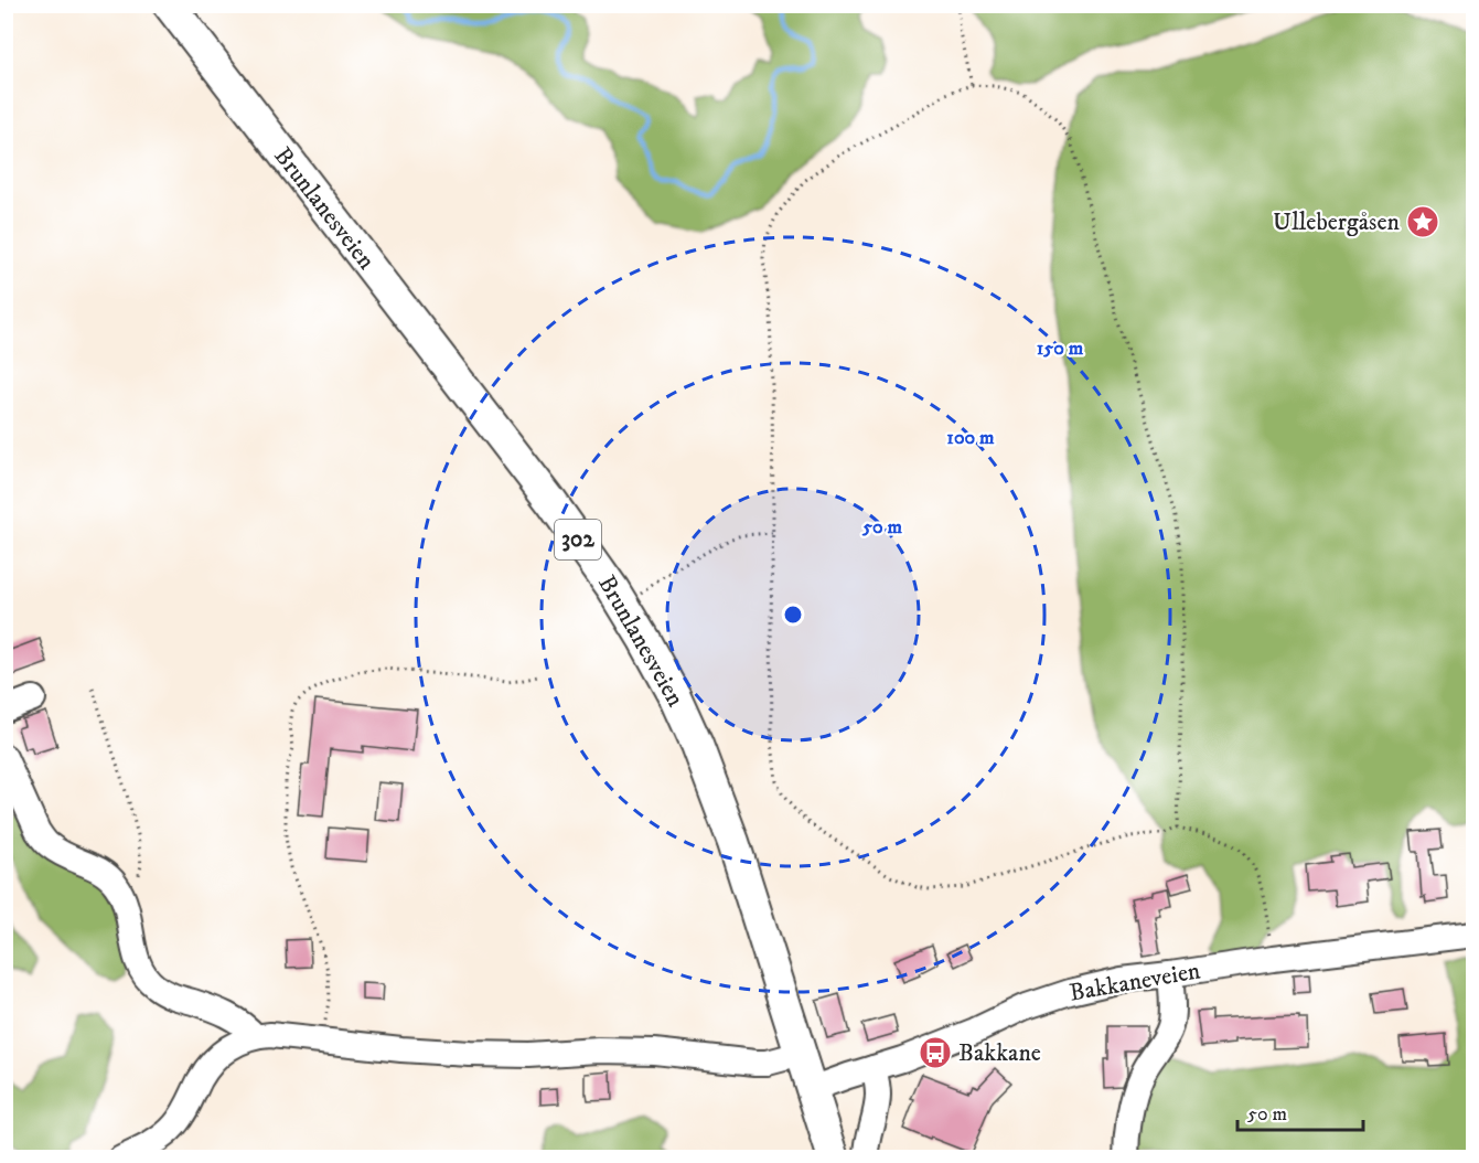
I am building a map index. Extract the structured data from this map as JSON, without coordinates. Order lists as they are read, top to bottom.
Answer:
{
  "streets": {
    "main road": ["Brunlanesveien", "302"],
    "street": ["Bakkaneveien"]
  },
  "crossings": [
    ["Brunlanesveien", "Bakkaneveien"]
  ],
  "places": {
    "place": ["Ullebergåsen"],
    "bus stop": ["Bakkane"]
  },
  "scale_bar": "50 m",
  "rings": ["150 m", "100 m", "50 m"]
}
